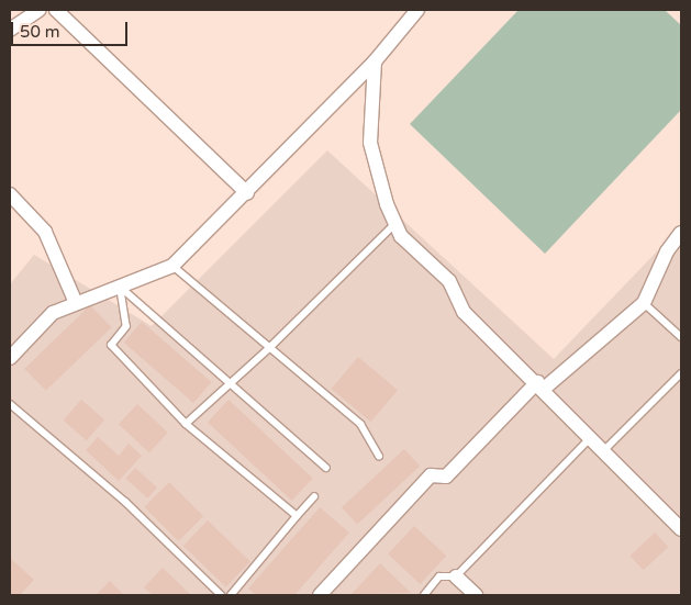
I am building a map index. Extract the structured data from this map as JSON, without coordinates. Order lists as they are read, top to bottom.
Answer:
{
  "scale_bar": "50 m"
}
